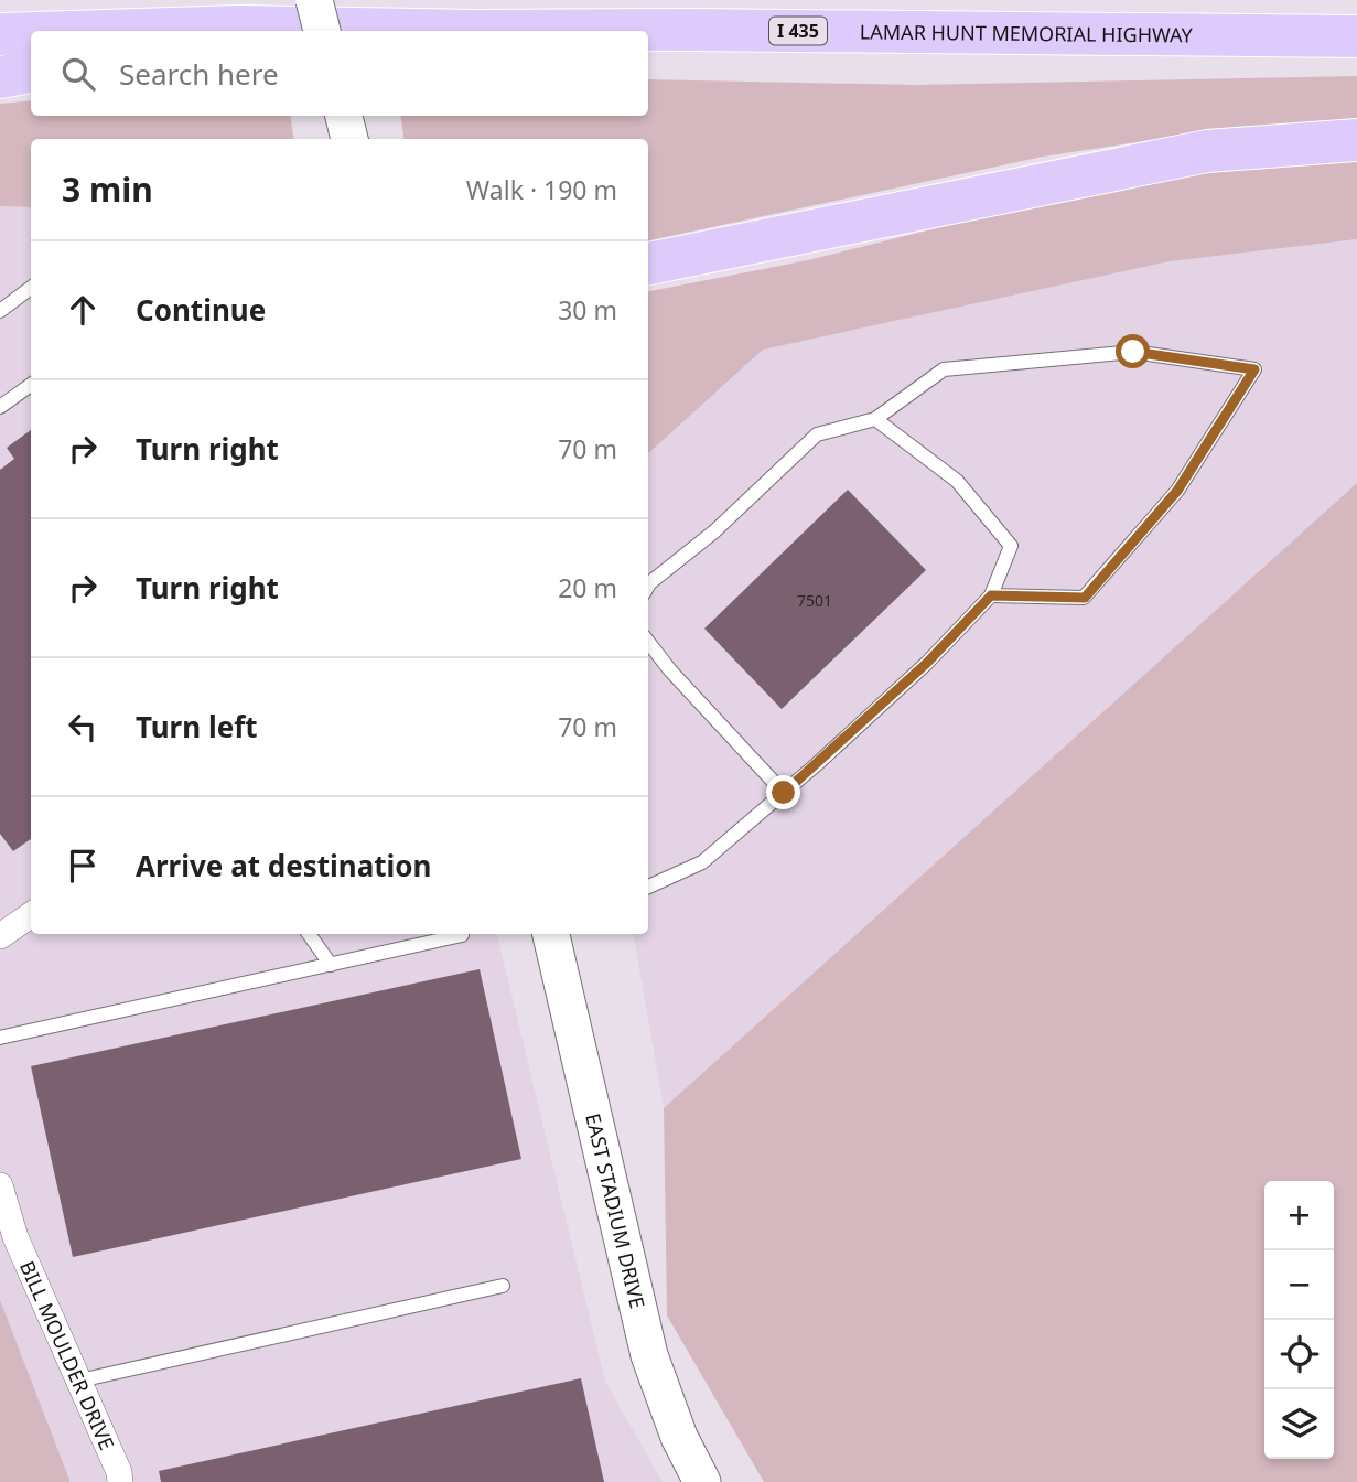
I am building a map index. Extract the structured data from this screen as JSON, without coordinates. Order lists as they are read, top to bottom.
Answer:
{
  "streets": {
    "highway": ["I 435", "LAMAR HUNT MEMORIAL HIGHWAY"],
    "main road": ["EAST STADIUM DRIVE"],
    "street": ["BILL MOULDER DRIVE"]
  },
  "house_numbers": ["7501"],
  "page": {
    "search": "Search here",
    "heading": ["3 min", "Walk · 190 m"],
    "list": [
      ["Continue", "30 m"],
      ["Turn right", "70 m"],
      ["Turn right", "20 m"],
      ["Turn left", "70 m"],
      "Arrive at destination"
    ],
    "map_buttons": ["+", "−"]
  }
}
